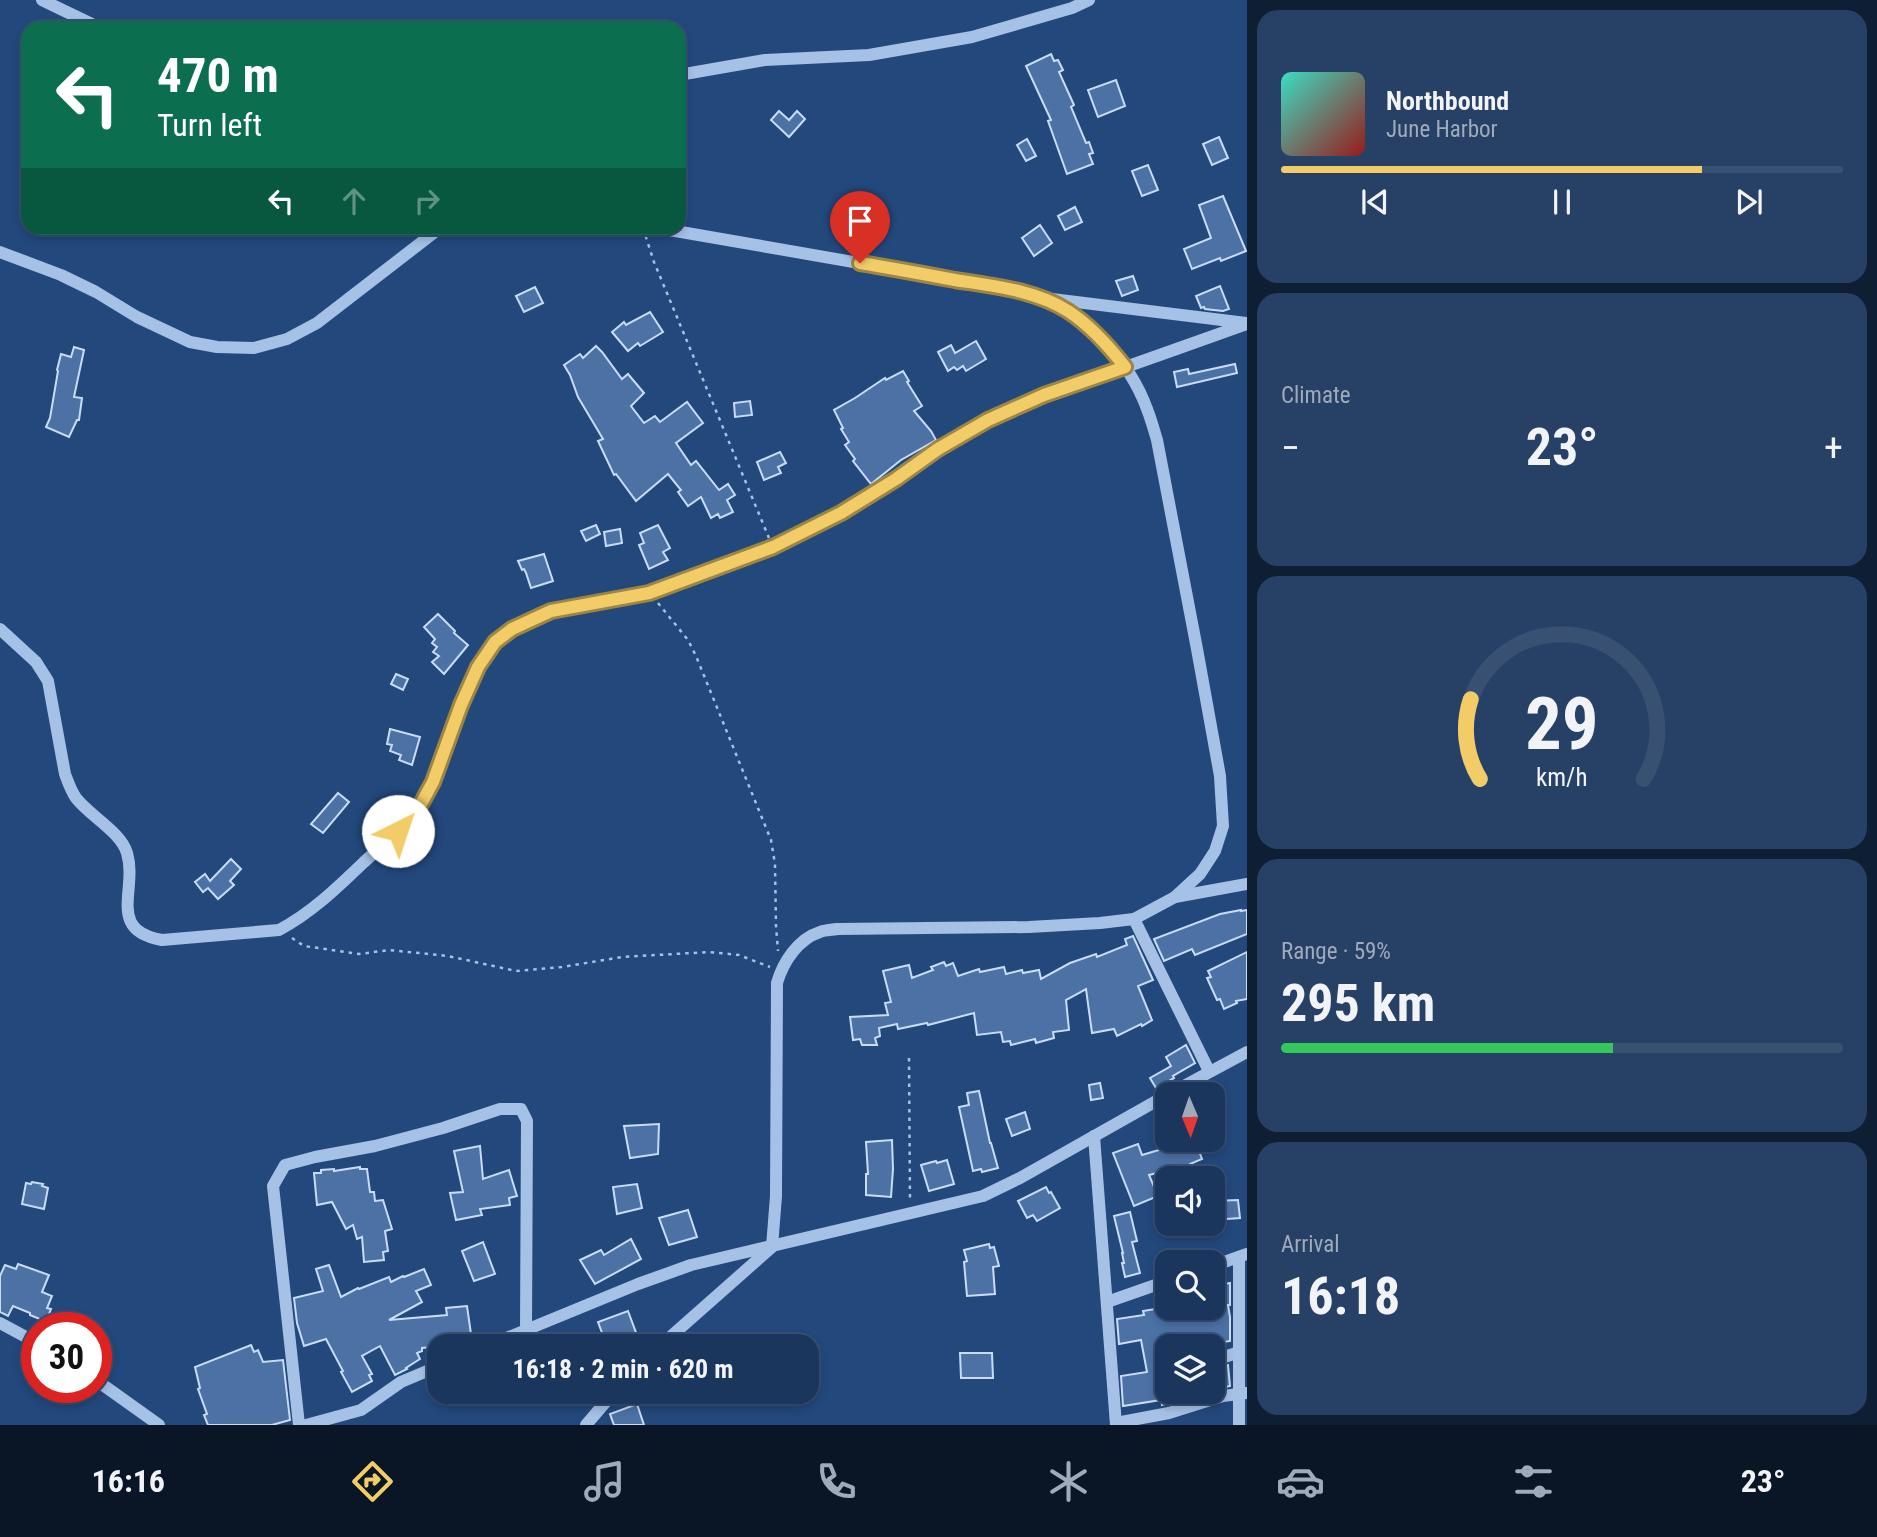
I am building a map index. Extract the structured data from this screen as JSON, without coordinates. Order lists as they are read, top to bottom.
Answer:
{
  "north": "bottom",
  "page": {
    "turn": ["470 m", "Turn left"],
    "song": ["Northbound", "June Harbor"],
    "tile": [
      "Climate",
      ["Range · 59%", "295 km"],
      ["Arrival", "16:18"]
    ],
    "heat": ["−", "23°", "+"],
    "limit": "30",
    "trip": "16:18 · 2 min · 620 m",
    "tabs": ["16:16", "23°"],
    "gauge": ["29", "km/h"]
  }
}
